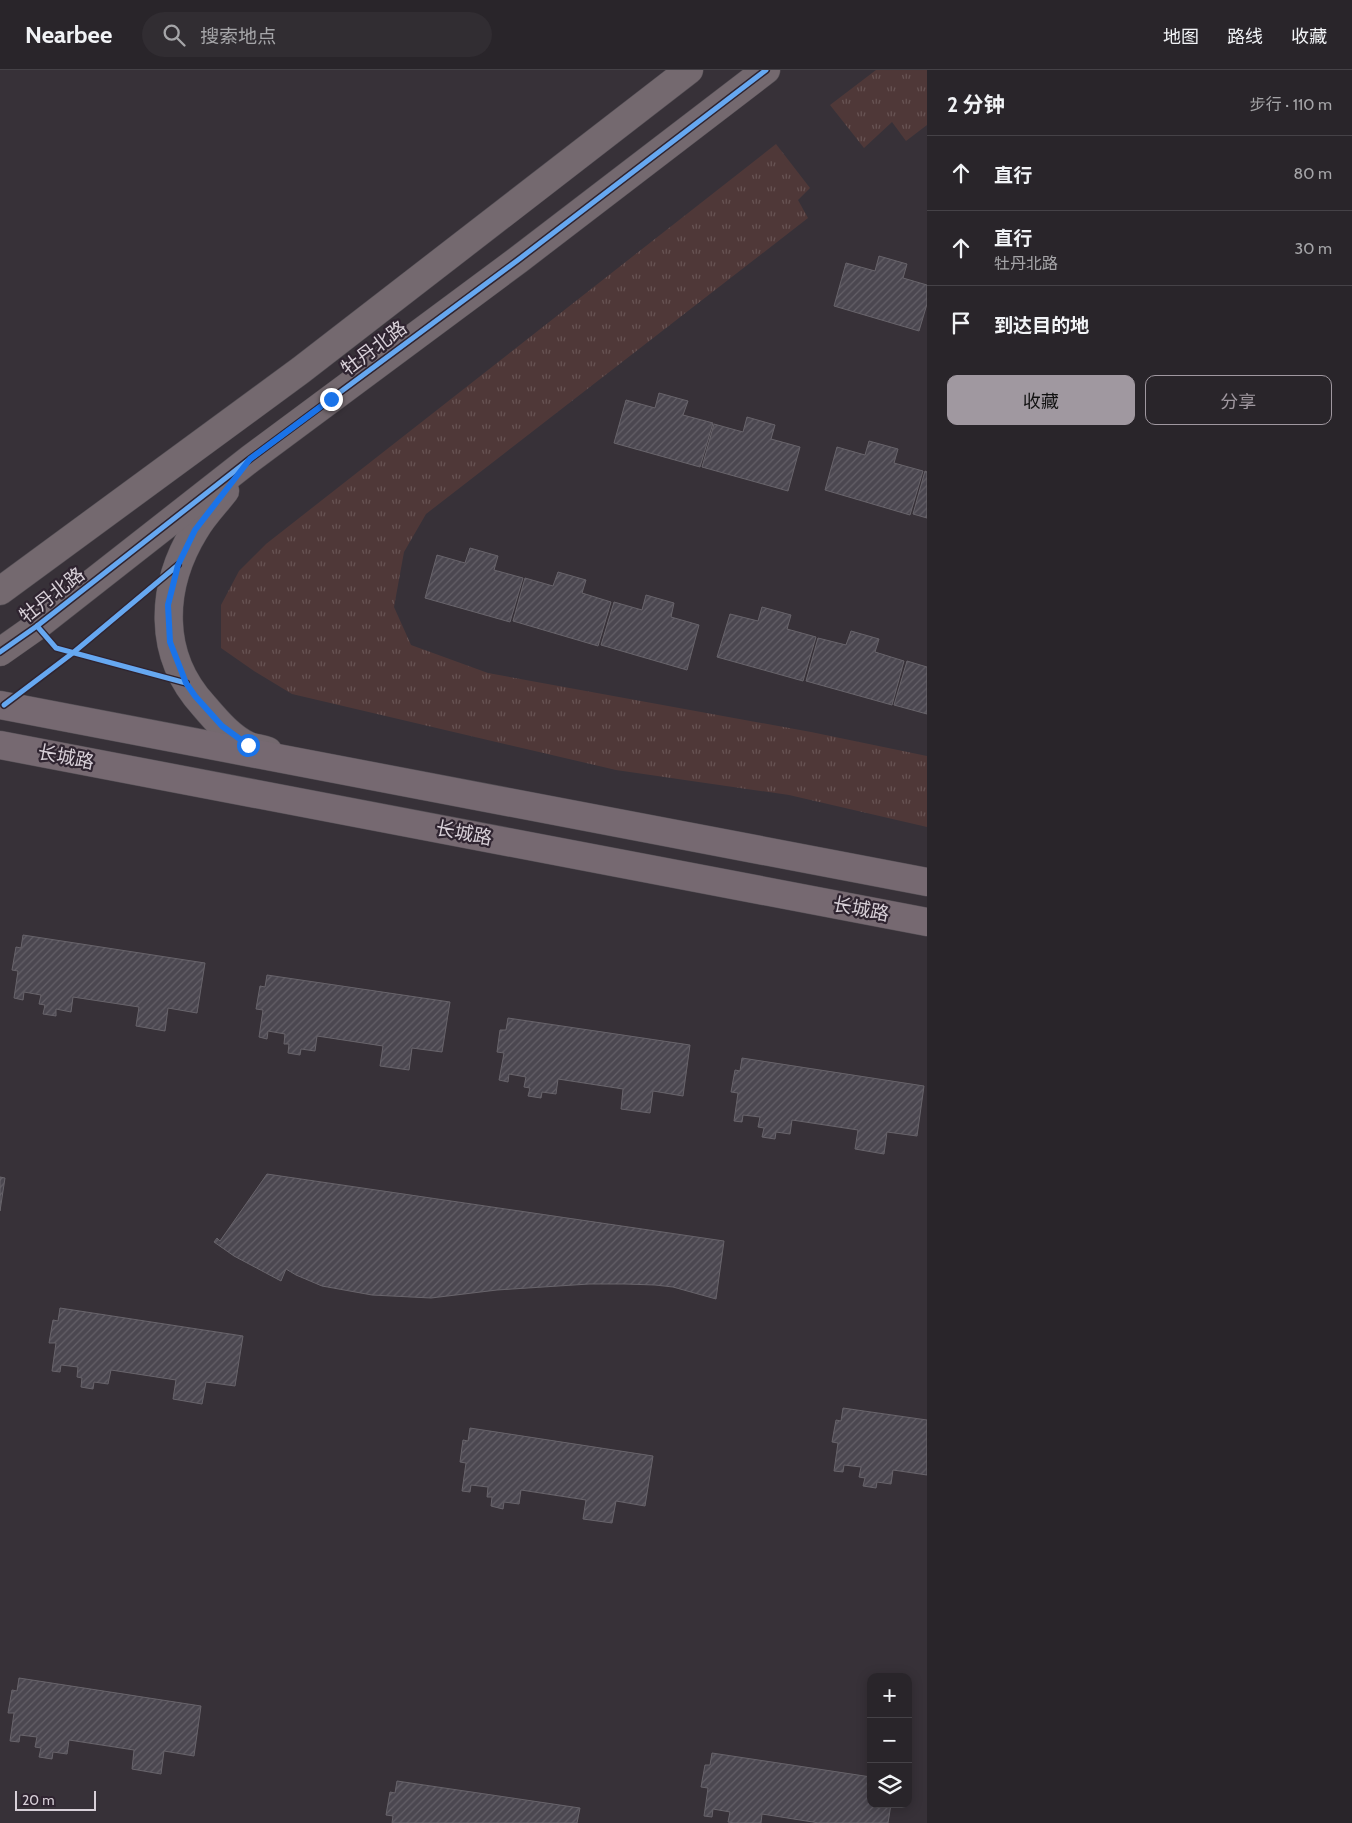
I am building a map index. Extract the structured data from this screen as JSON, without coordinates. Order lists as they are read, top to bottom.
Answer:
{
  "streets": {
    "main road": ["长城路"],
    "street": ["牡丹北路"]
  },
  "scale_bar": "20 m",
  "page": {
    "header": "Nearbee",
    "search": "搜索地点",
    "nav": ["地图", "路线", "收藏"],
    "heading": ["2 分钟", "步行 · 110 m"],
    "list": [
      ["直行", "80 m"],
      ["直行", "牡丹北路", "30 m"],
      "到达目的地"
    ],
    "buttons": ["收藏", "分享"],
    "map_buttons": ["+", "−"],
    "scale": "20 m"
  }
}
